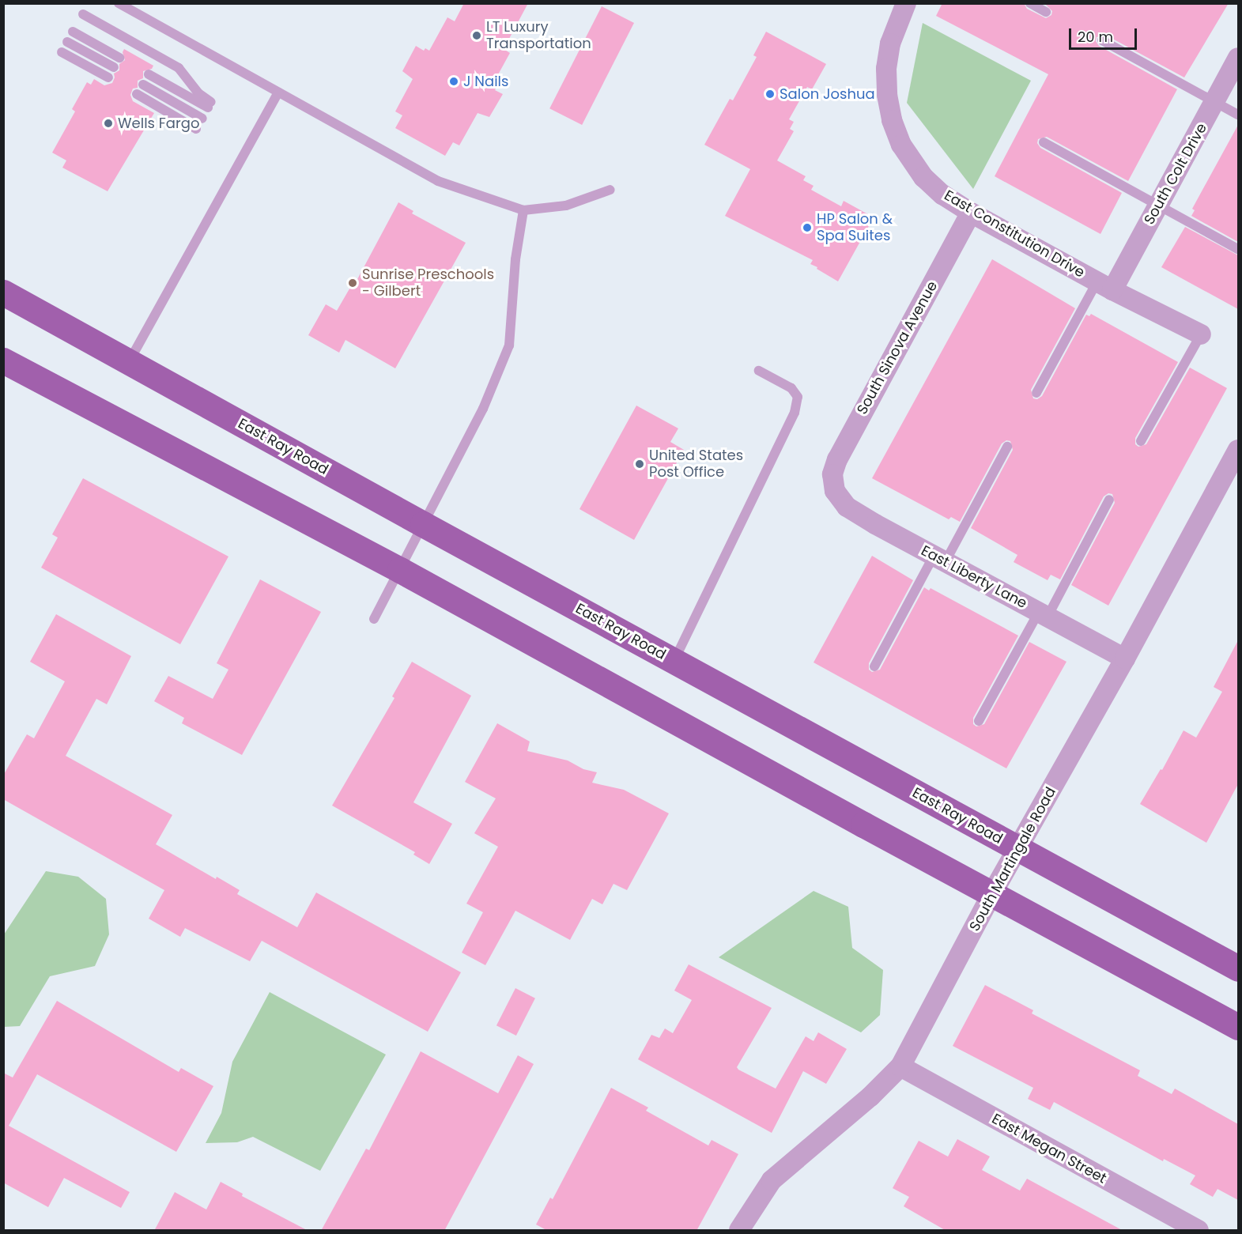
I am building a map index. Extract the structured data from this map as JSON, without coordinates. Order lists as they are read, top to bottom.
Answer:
{
  "streets": {
    "main road": ["East Ray Road"],
    "street": [
      "South Colt Drive",
      "East Constitution Drive",
      "South Sinova Avenue",
      "East Liberty Lane",
      "South Martingale Road",
      "East Megan Street"
    ]
  },
  "crossings": [
    ["South Colt Drive", "East Constitution Drive"],
    ["East Constitution Drive", "South Sinova Avenue"],
    ["South Sinova Avenue", "East Liberty Lane"],
    ["East Ray Road", "South Martingale Road"],
    ["East Liberty Lane", "South Martingale Road"],
    ["South Martingale Road", "East Megan Street"]
  ],
  "places": [
    "LT Luxury Transportation",
    "J Nails",
    "Salon Joshua",
    "Wells Fargo",
    "HP Salon & Spa Suites",
    "Sunrise Preschools - Gilbert",
    "United States Post Office"
  ],
  "scale_bar": "20 m"
}
